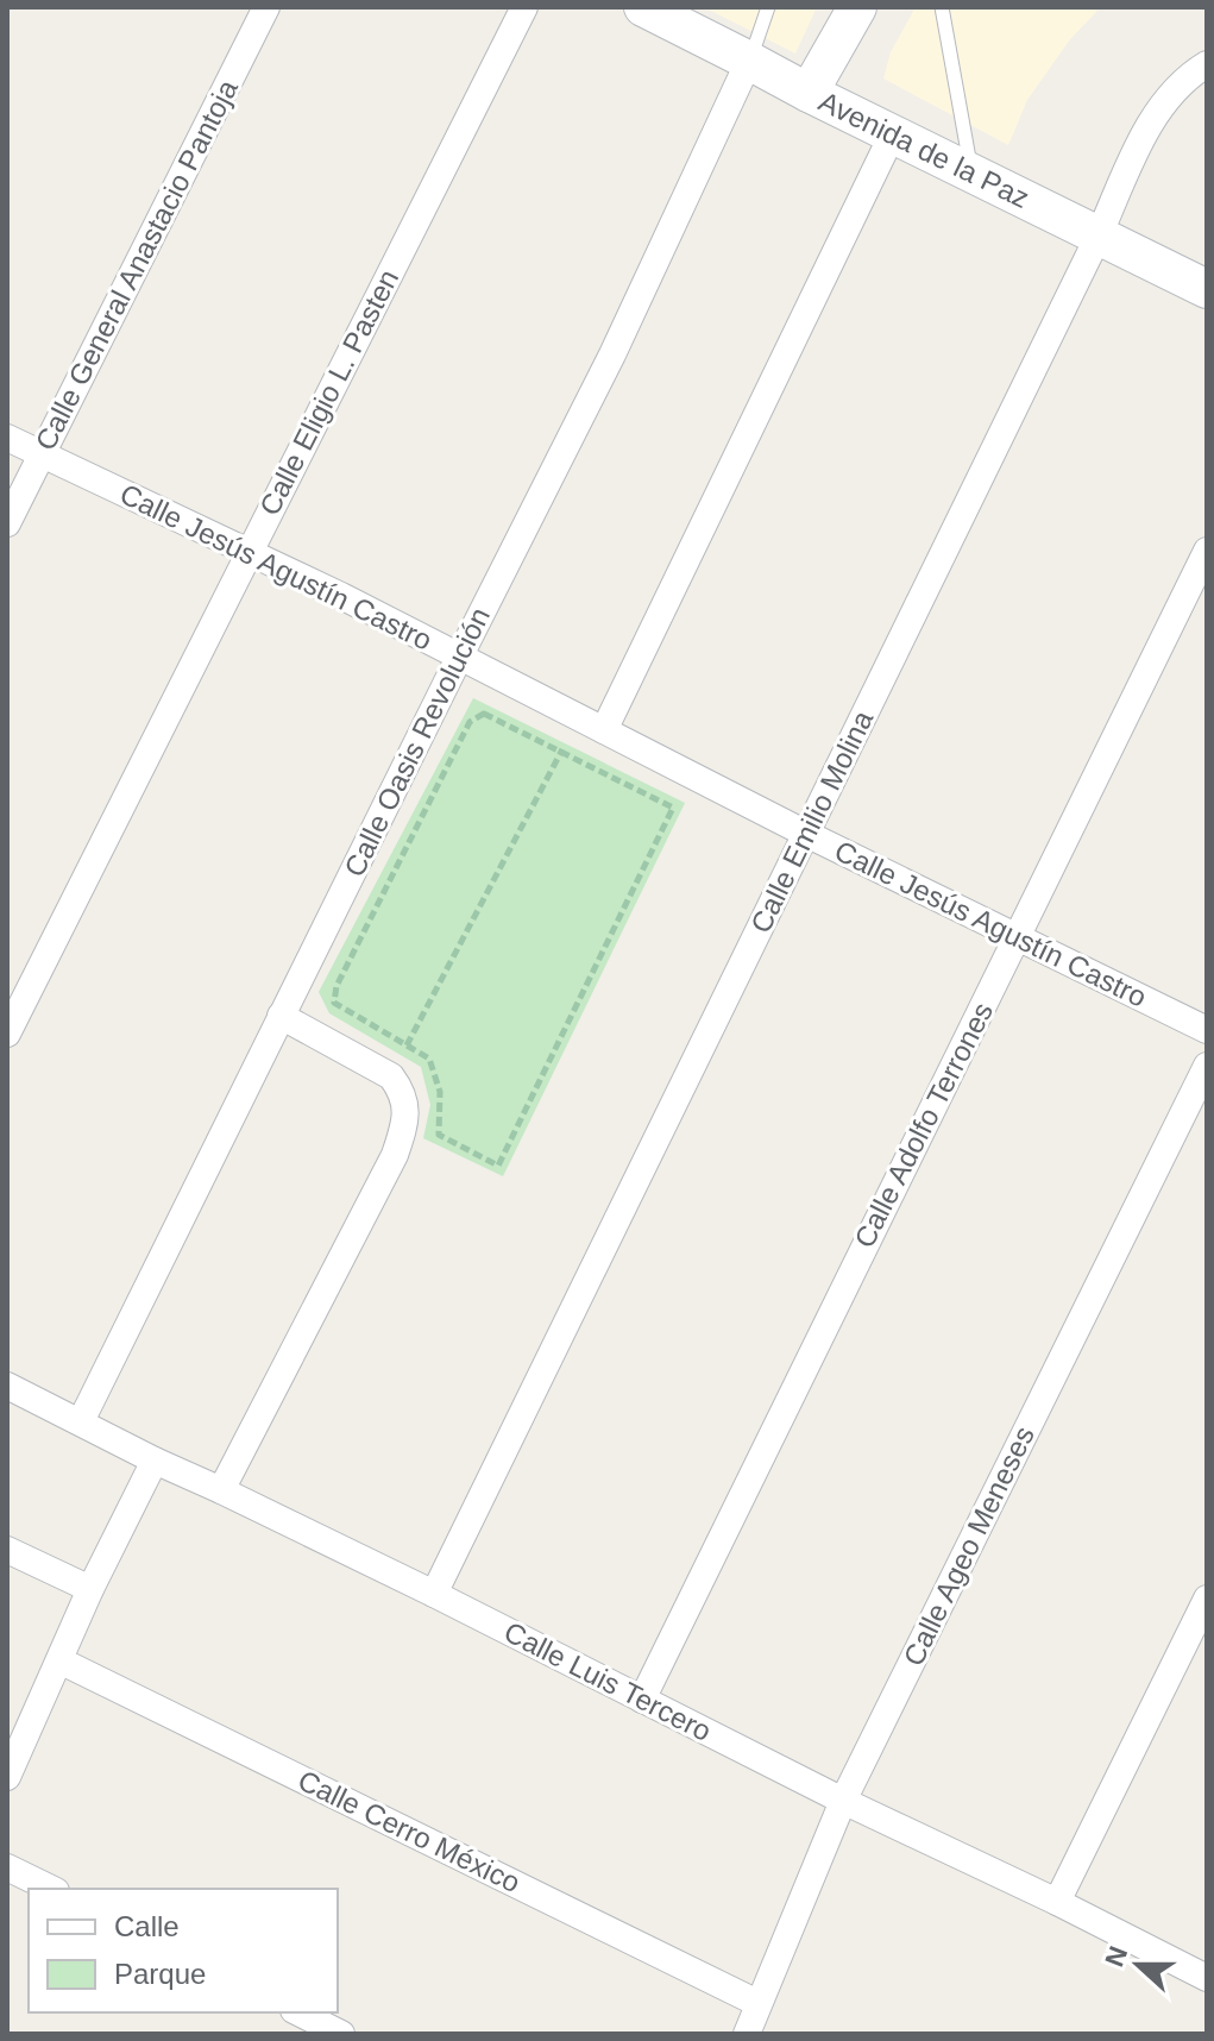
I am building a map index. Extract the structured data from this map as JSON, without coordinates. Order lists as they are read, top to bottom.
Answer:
{
  "streets": {
    "main road": ["Avenida de la Paz"],
    "street": [
      "Calle General Anastacio Pantoja",
      "Calle Eligio L. Pasten",
      "Calle Jesús Agustín Castro",
      "Calle Oasis Revolución",
      "Calle Emilio Molina",
      "Calle Adolfo Terrones",
      "Calle Ageo Meneses",
      "Calle Luis Tercero",
      "Calle Cerro México"
    ]
  },
  "crossings": [
    ["Avenida de la Paz", "Calle Oasis Revolución"],
    ["Avenida de la Paz", "Calle Emilio Molina"],
    ["Calle General Anastacio Pantoja", "Calle Jesús Agustín Castro"],
    ["Calle Eligio L. Pasten", "Calle Jesús Agustín Castro"],
    ["Calle Jesús Agustín Castro", "Calle Oasis Revolución"],
    ["Calle Jesús Agustín Castro", "Calle Emilio Molina"],
    ["Calle Jesús Agustín Castro", "Calle Adolfo Terrones"],
    ["Calle Oasis Revolución", "Calle Luis Tercero"],
    ["Calle Emilio Molina", "Calle Luis Tercero"],
    ["Calle Adolfo Terrones", "Calle Luis Tercero"],
    ["Calle Ageo Meneses", "Calle Luis Tercero"],
    ["Calle Ageo Meneses", "Calle Cerro México"]
  ],
  "legend": ["Calle", "Parque"],
  "north": "left"
}
